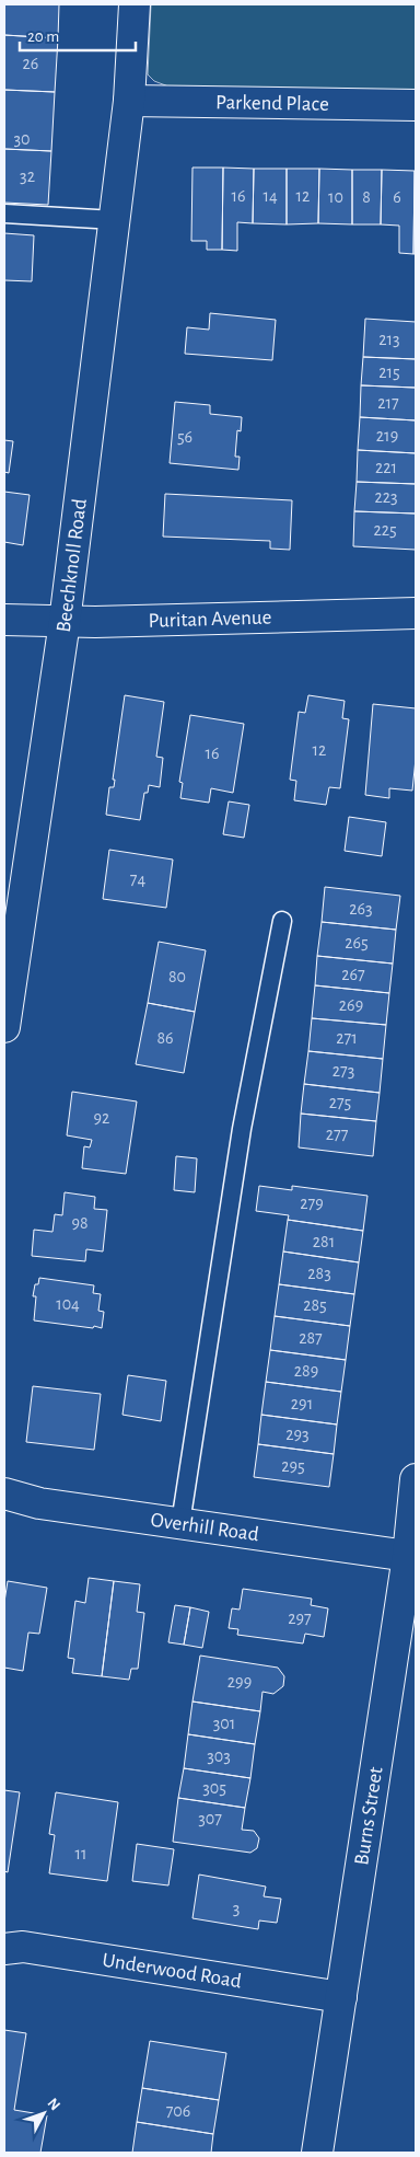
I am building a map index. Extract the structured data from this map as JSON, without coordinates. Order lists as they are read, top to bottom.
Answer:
{
  "streets": {
    "street": [
      "Parkend Place",
      "Beechknoll Road",
      "Puritan Avenue",
      "Overhill Road",
      "Burns Street",
      "Underwood Road"
    ]
  },
  "crossings": [
    ["Parkend Place", "Beechknoll Road"],
    ["Beechknoll Road", "Puritan Avenue"],
    ["Overhill Road", "Burns Street"],
    ["Burns Street", "Underwood Road"]
  ],
  "house_numbers": [
    "26",
    "30",
    "32",
    "16",
    "14",
    "12",
    "10",
    "8",
    "6",
    "213",
    "215",
    "217",
    "219",
    "56",
    "221",
    "223",
    "225",
    "12",
    "16",
    "74",
    "263",
    "265",
    "267",
    "80",
    "269",
    "86",
    "271",
    "273",
    "275",
    "92",
    "277",
    "279",
    "98",
    "281",
    "283",
    "104",
    "285",
    "287",
    "289",
    "291",
    "293",
    "295",
    "297",
    "299",
    "301",
    "303",
    "305",
    "307",
    "11",
    "3",
    "706"
  ],
  "scale_bar": "20 m",
  "north": "top right"
}
